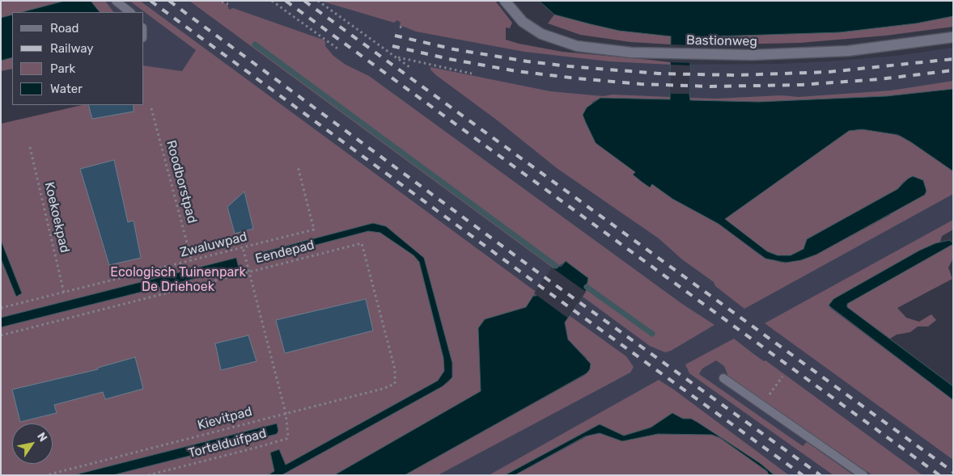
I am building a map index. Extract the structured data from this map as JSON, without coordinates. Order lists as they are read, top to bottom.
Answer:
{
  "streets": {
    "street": ["Bastionweg"],
    "path": [
      "Roodborstpad",
      "Koekoekpad",
      "Zwaluwpad",
      "Eendepad",
      "Kievitpad",
      "Tortelduifpad"
    ]
  },
  "crossings": [
    ["Roodborstpad", "Zwaluwpad"],
    ["Koekoekpad", "Zwaluwpad"],
    ["Eendepad", "Kievitpad"],
    ["Kievitpad", "Tortelduifpad"]
  ],
  "parks": ["Ecologisch Tuinenpark De Driehoek"],
  "legend": [
    "Road",
    "Railway",
    "Park",
    "Water"
  ],
  "north": "top right"
}
